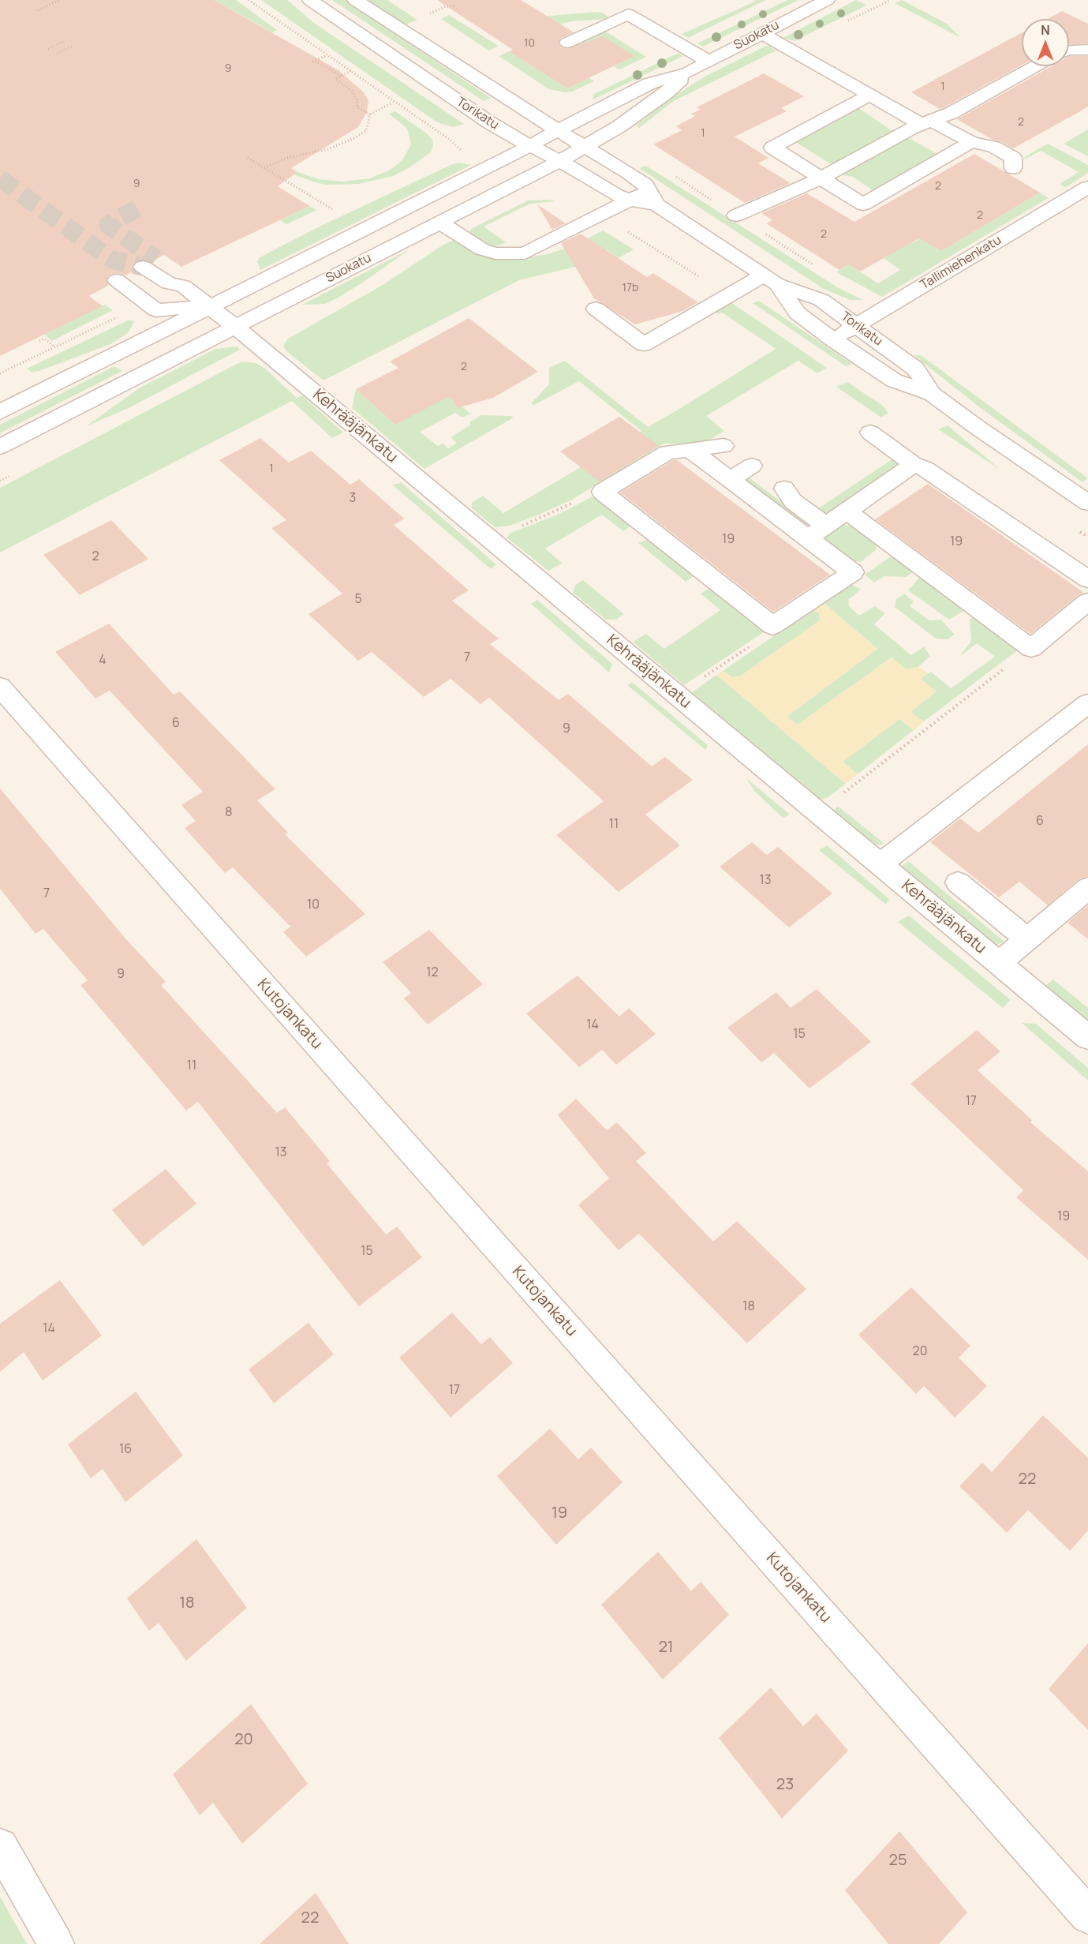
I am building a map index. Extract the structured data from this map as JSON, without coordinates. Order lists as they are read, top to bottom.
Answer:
{
  "streets": {
    "street": [
      "Suokatu",
      "Torikatu",
      "Tallimiehenkatu",
      "Kehrääjänkatu",
      "Kutojankatu"
    ]
  },
  "crossings": [
    ["Suokatu", "Torikatu"],
    ["Suokatu", "Kehrääjänkatu"],
    ["Torikatu", "Tallimiehenkatu"]
  ],
  "house_numbers": [
    "10",
    "9",
    "1",
    "2",
    "1",
    "9",
    "2",
    "2",
    "2",
    "17b",
    "2",
    "1",
    "3",
    "19",
    "19",
    "2",
    "5",
    "7",
    "4",
    "6",
    "9",
    "8",
    "6",
    "11",
    "13",
    "7",
    "10",
    "12",
    "9",
    "14",
    "15",
    "11",
    "17",
    "13",
    "19",
    "15",
    "18",
    "14",
    "20",
    "17",
    "16",
    "22",
    "19",
    "18",
    "21",
    "20",
    "23",
    "25",
    "22"
  ],
  "north": "top"
}
